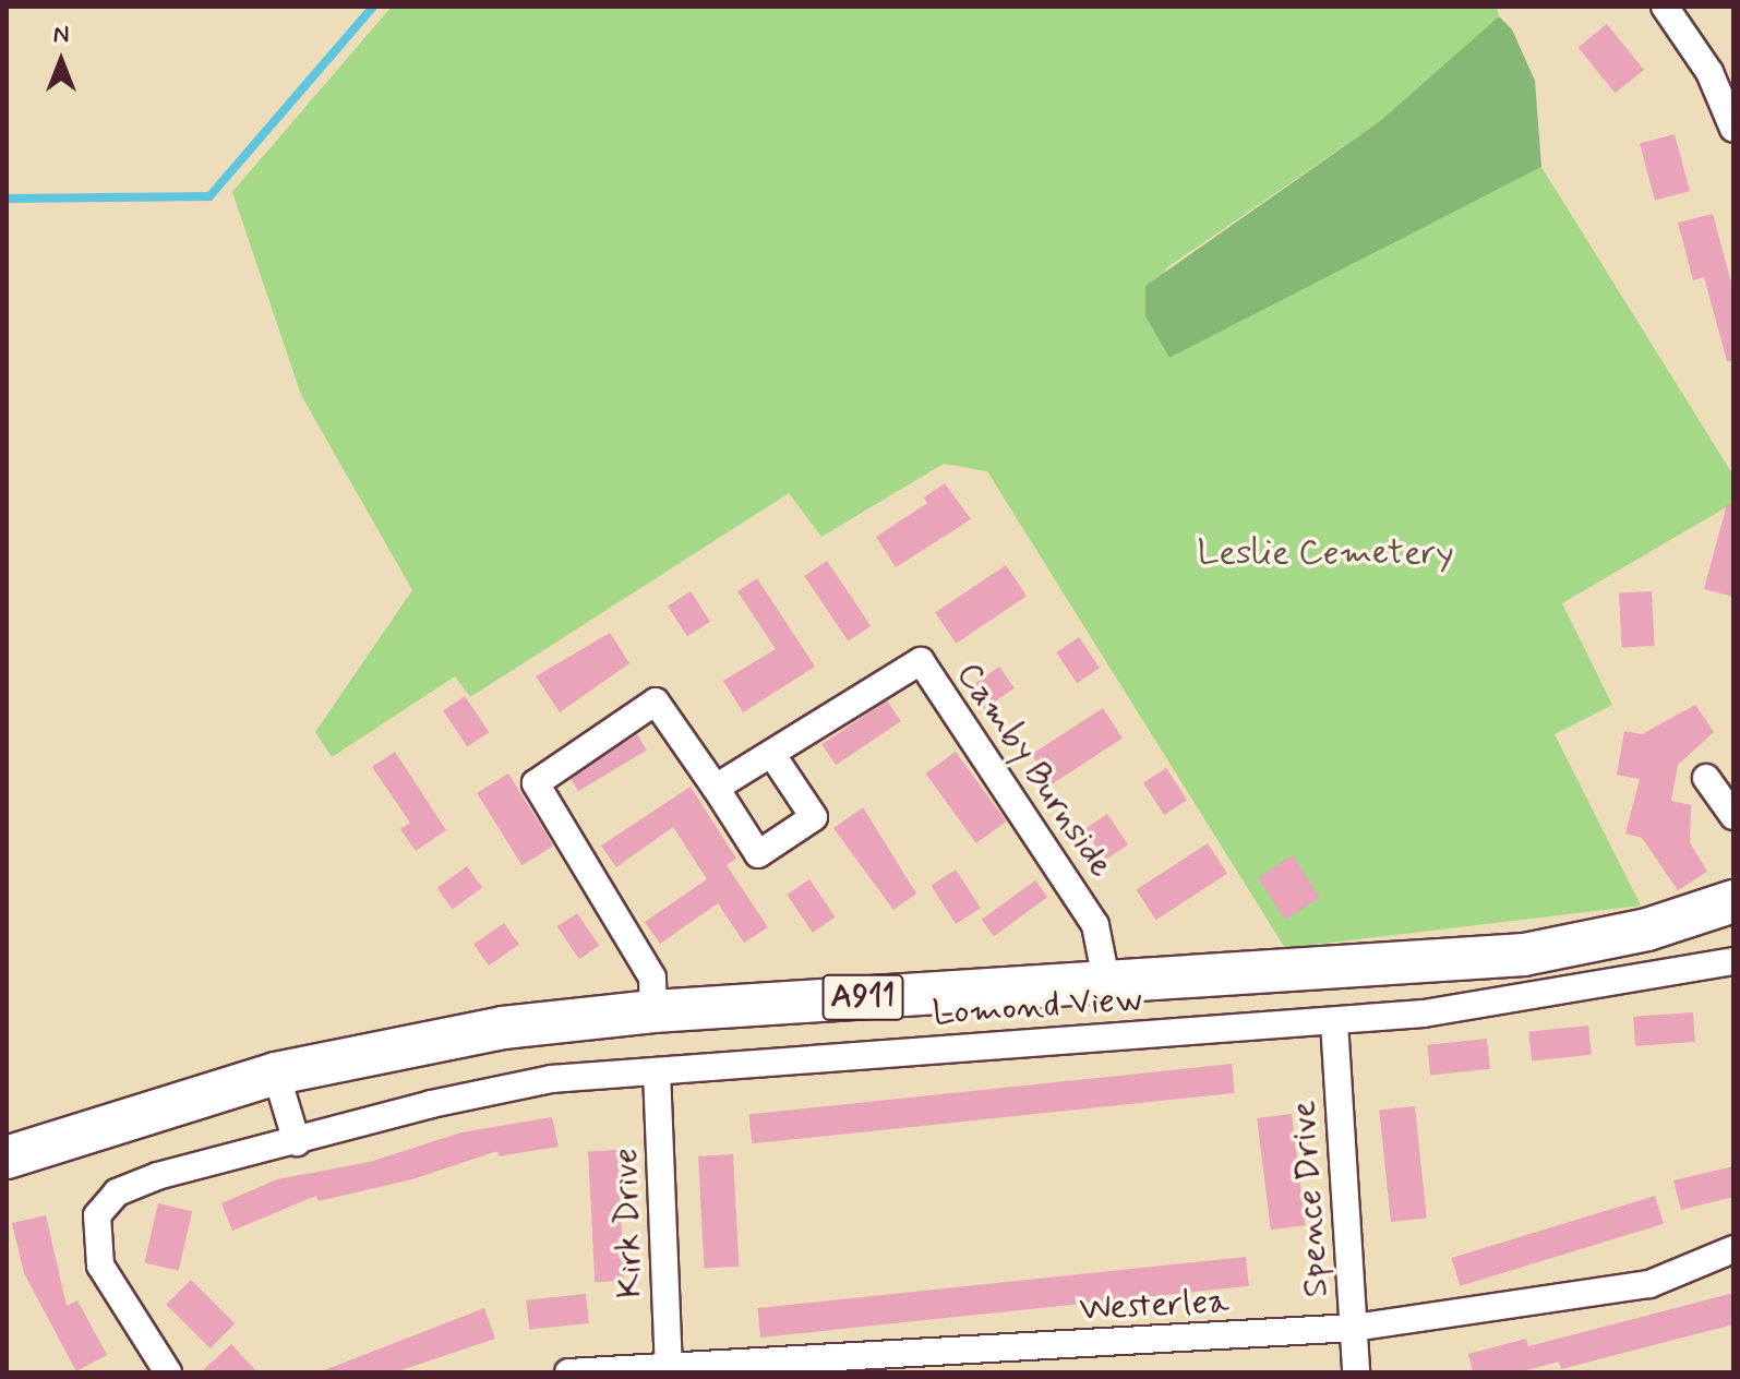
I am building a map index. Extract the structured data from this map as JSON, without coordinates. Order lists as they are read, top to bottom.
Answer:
{
  "streets": {
    "main road": ["A911"],
    "street": [
      "Camby Burnside",
      "Lomond View",
      "Spence Drive",
      "Kirk Drive",
      "Westerlea"
    ]
  },
  "crossings": [
    ["Camby Burnside", "A911"],
    ["Lomond View", "Spence Drive"],
    ["Lomond View", "Kirk Drive"],
    ["Spence Drive", "Westerlea"],
    ["Kirk Drive", "Westerlea"]
  ],
  "parks": ["Leslie Cemetery"],
  "north": "top"
}
